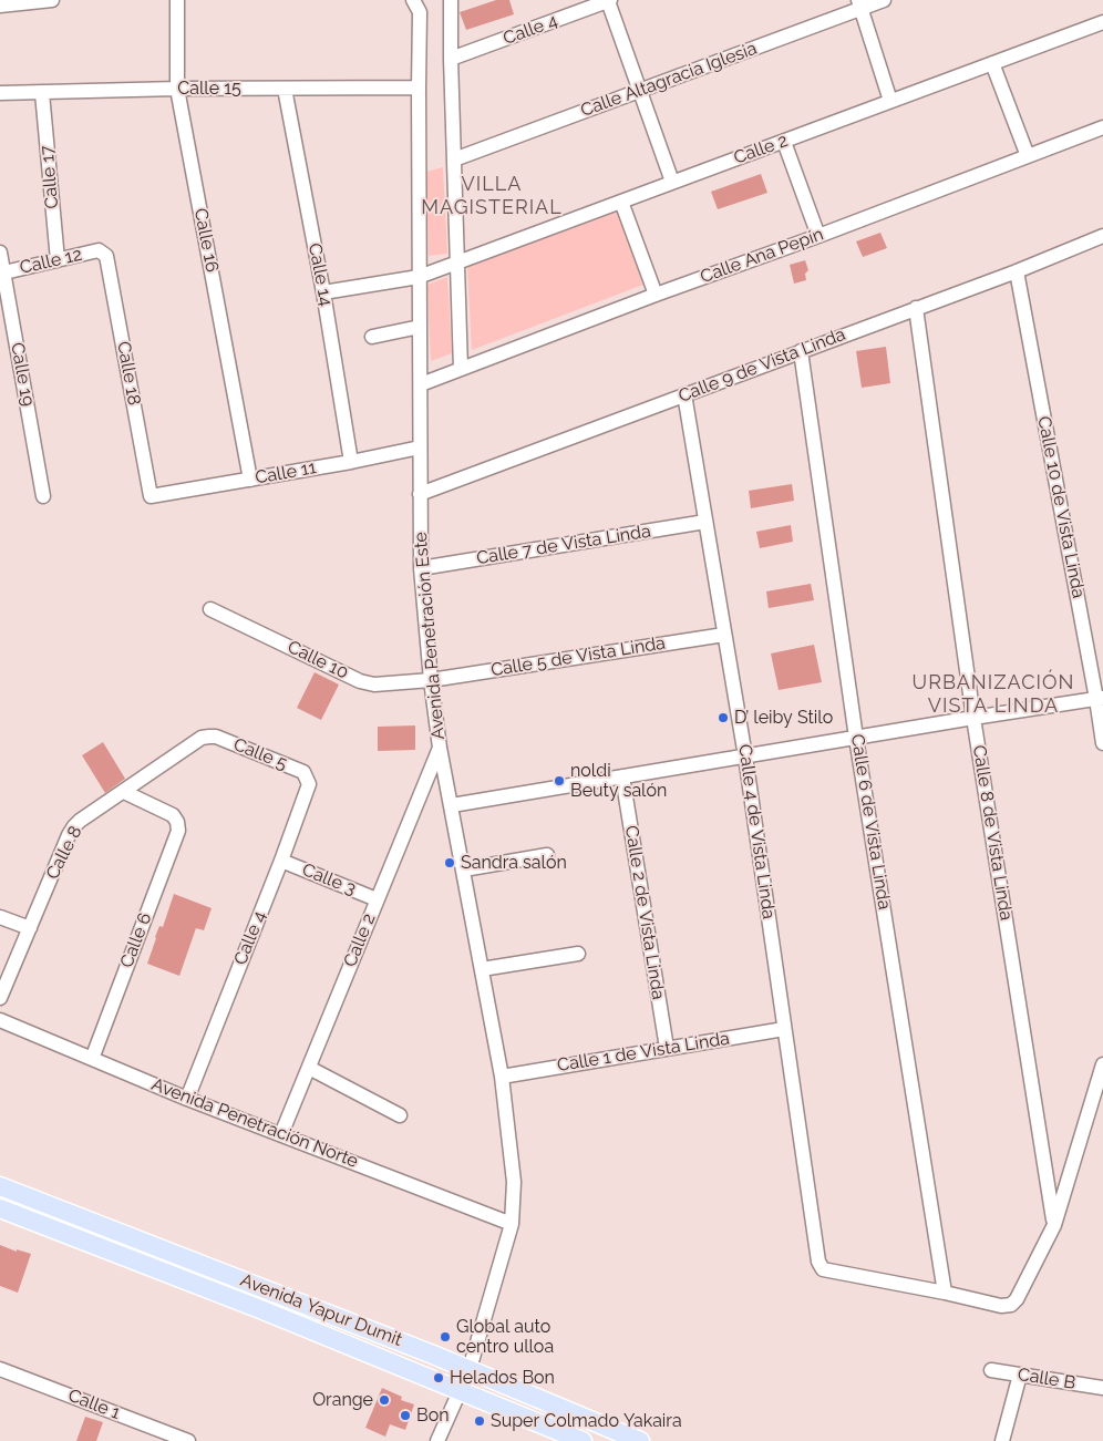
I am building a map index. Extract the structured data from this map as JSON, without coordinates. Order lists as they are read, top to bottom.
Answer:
{
  "streets": {
    "main road": ["Avenida Yapur Dumit"],
    "street": [
      "Calle 4",
      "Calle Altagracia Iglesia",
      "Calle 15",
      "Calle 2",
      "Calle 17",
      "Calle 16",
      "Calle Ana Pepín",
      "Calle 12",
      "Calle 14",
      "Calle 9 de Vista Linda",
      "Calle 18",
      "Calle 19",
      "Calle 11",
      "Calle 10 de Vista Linda",
      "Calle 7 de Vista Linda",
      "Avenida Penetración Este",
      "Calle 5 de Vista Linda",
      "Calle 10",
      "Calle 5",
      "Calle 6 de Vista Linda",
      "Calle 4 de Vista Linda",
      "Calle 8 de Vista Linda",
      "Calle 8",
      "Calle 3",
      "Calle 2 de Vista Linda",
      "Calle 6",
      "Calle 1 de Vista Linda",
      "Avenida Penetración Norte",
      "Calle B",
      "Calle 1"
    ]
  },
  "crossings": [
    ["Calle 4", "Calle 5"],
    ["Calle 4", "Calle 3"],
    ["Calle 4", "Avenida Penetración Norte"],
    ["Calle 15", "Calle 17"],
    ["Calle 15", "Calle 16"],
    ["Calle 15", "Calle 14"],
    ["Calle 15", "Avenida Penetración Este"],
    ["Calle 2", "Calle 14"],
    ["Calle 2", "Avenida Penetración Este"],
    ["Calle 2", "Calle 3"],
    ["Calle 2", "Avenida Penetración Norte"],
    ["Calle 17", "Calle 12"],
    ["Calle 16", "Calle 11"],
    ["Calle Ana Pepín", "Avenida Penetración Este"],
    ["Calle 12", "Calle 18"],
    ["Calle 12", "Calle 19"],
    ["Calle 14", "Calle 11"],
    ["Calle 9 de Vista Linda", "Calle 10 de Vista Linda"],
    ["Calle 9 de Vista Linda", "Avenida Penetración Este"],
    ["Calle 9 de Vista Linda", "Calle 6 de Vista Linda"],
    ["Calle 9 de Vista Linda", "Calle 4 de Vista Linda"],
    ["Calle 9 de Vista Linda", "Calle 8 de Vista Linda"],
    ["Calle 18", "Calle 11"],
    ["Calle 11", "Avenida Penetración Este"],
    ["Calle 7 de Vista Linda", "Avenida Penetración Este"],
    ["Calle 7 de Vista Linda", "Calle 4 de Vista Linda"],
    ["Avenida Penetración Este", "Calle 5 de Vista Linda"],
    ["Avenida Penetración Este", "Calle 10"],
    ["Avenida Penetración Este", "Calle 1 de Vista Linda"],
    ["Avenida Penetración Este", "Avenida Penetración Norte"],
    ["Avenida Penetración Este", "Avenida Yapur Dumit"],
    ["Calle 5 de Vista Linda", "Calle 10"],
    ["Calle 5 de Vista Linda", "Calle 4 de Vista Linda"],
    ["Calle 5", "Calle 8"],
    ["Calle 6 de Vista Linda", "Calle 4 de Vista Linda"],
    ["Calle 4 de Vista Linda", "Calle 1 de Vista Linda"],
    ["Calle 8", "Calle 6"],
    ["Calle 2 de Vista Linda", "Calle 1 de Vista Linda"],
    ["Calle 6", "Avenida Penetración Norte"]
  ],
  "districts": ["VILLA MAGISTERIAL", "URBANIZACIÓN VISTA LINDA"],
  "places": [
    "D’ leiby Stilo",
    "noldi Beuty salón",
    "Sandra salón",
    "Global auto centro ulloa",
    "Helados Bon",
    "Orange",
    "Bon",
    "Super Colmado Yakaira"
  ]
}
